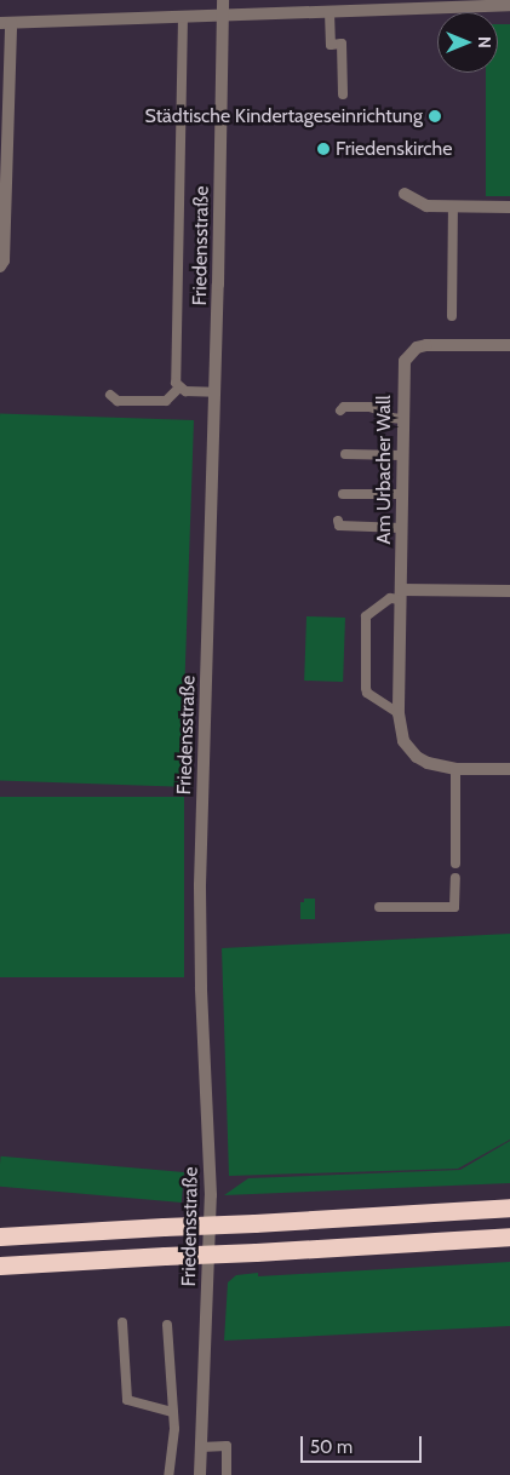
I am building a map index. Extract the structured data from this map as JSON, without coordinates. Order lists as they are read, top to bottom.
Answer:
{
  "streets": {
    "street": ["Friedensstraße", "Am Urbacher Wall"]
  },
  "places": ["Städtische Kindertageseinrichtung", "Friedenskirche"],
  "scale_bar": "50 m",
  "north": "right"
}
